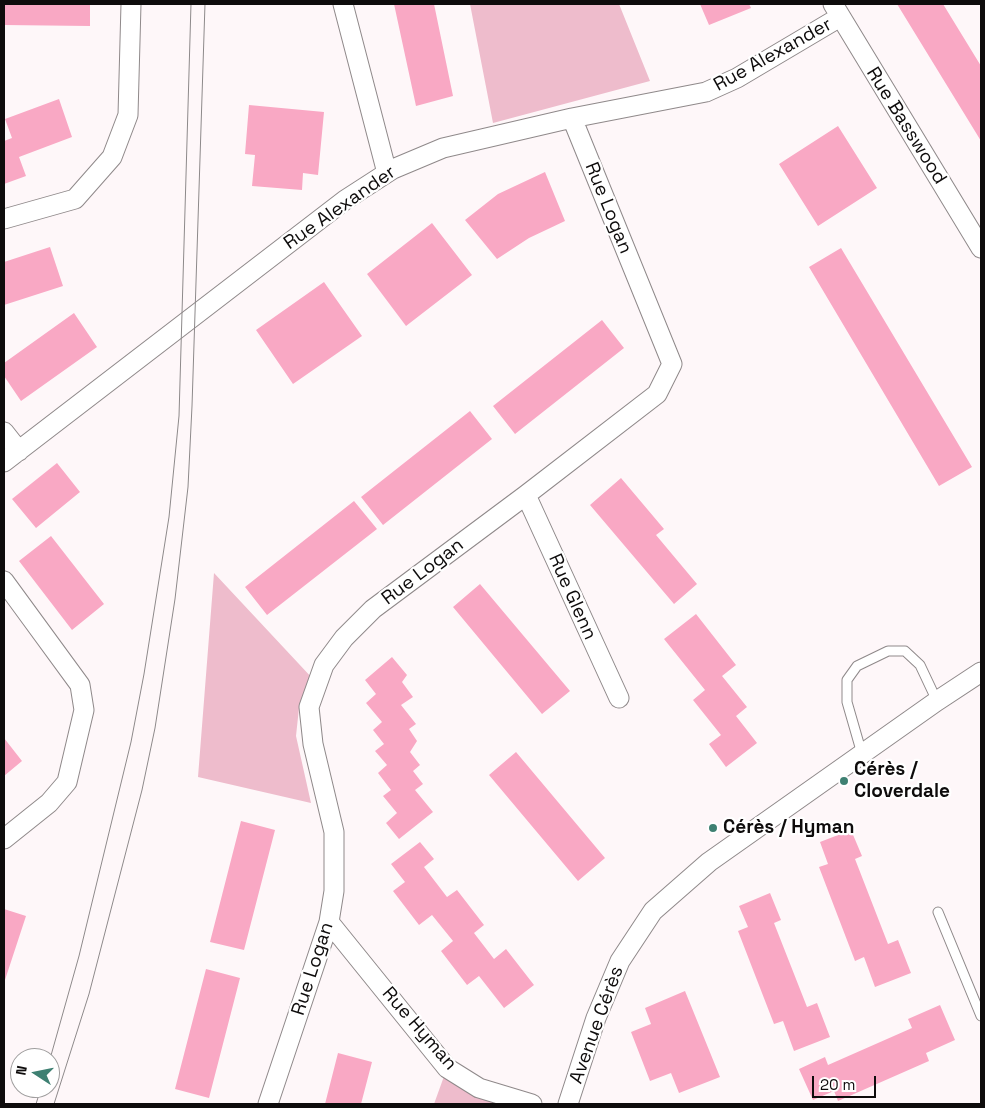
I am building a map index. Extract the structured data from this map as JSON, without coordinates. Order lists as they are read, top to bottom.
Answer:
{
  "streets": {
    "street": [
      "Rue Alexander",
      "Rue Basswood",
      "Rue Logan",
      "Rue Glenn",
      "Avenue Cérès",
      "Rue Hyman"
    ]
  },
  "crossings": [
    ["Rue Alexander", "Rue Basswood"],
    ["Rue Alexander", "Rue Logan"],
    ["Rue Logan", "Rue Glenn"],
    ["Rue Logan", "Rue Hyman"]
  ],
  "places": ["Cérès / Cloverdale", "Cérès / Hyman"],
  "scale_bar": "20 m",
  "north": "left"
}
